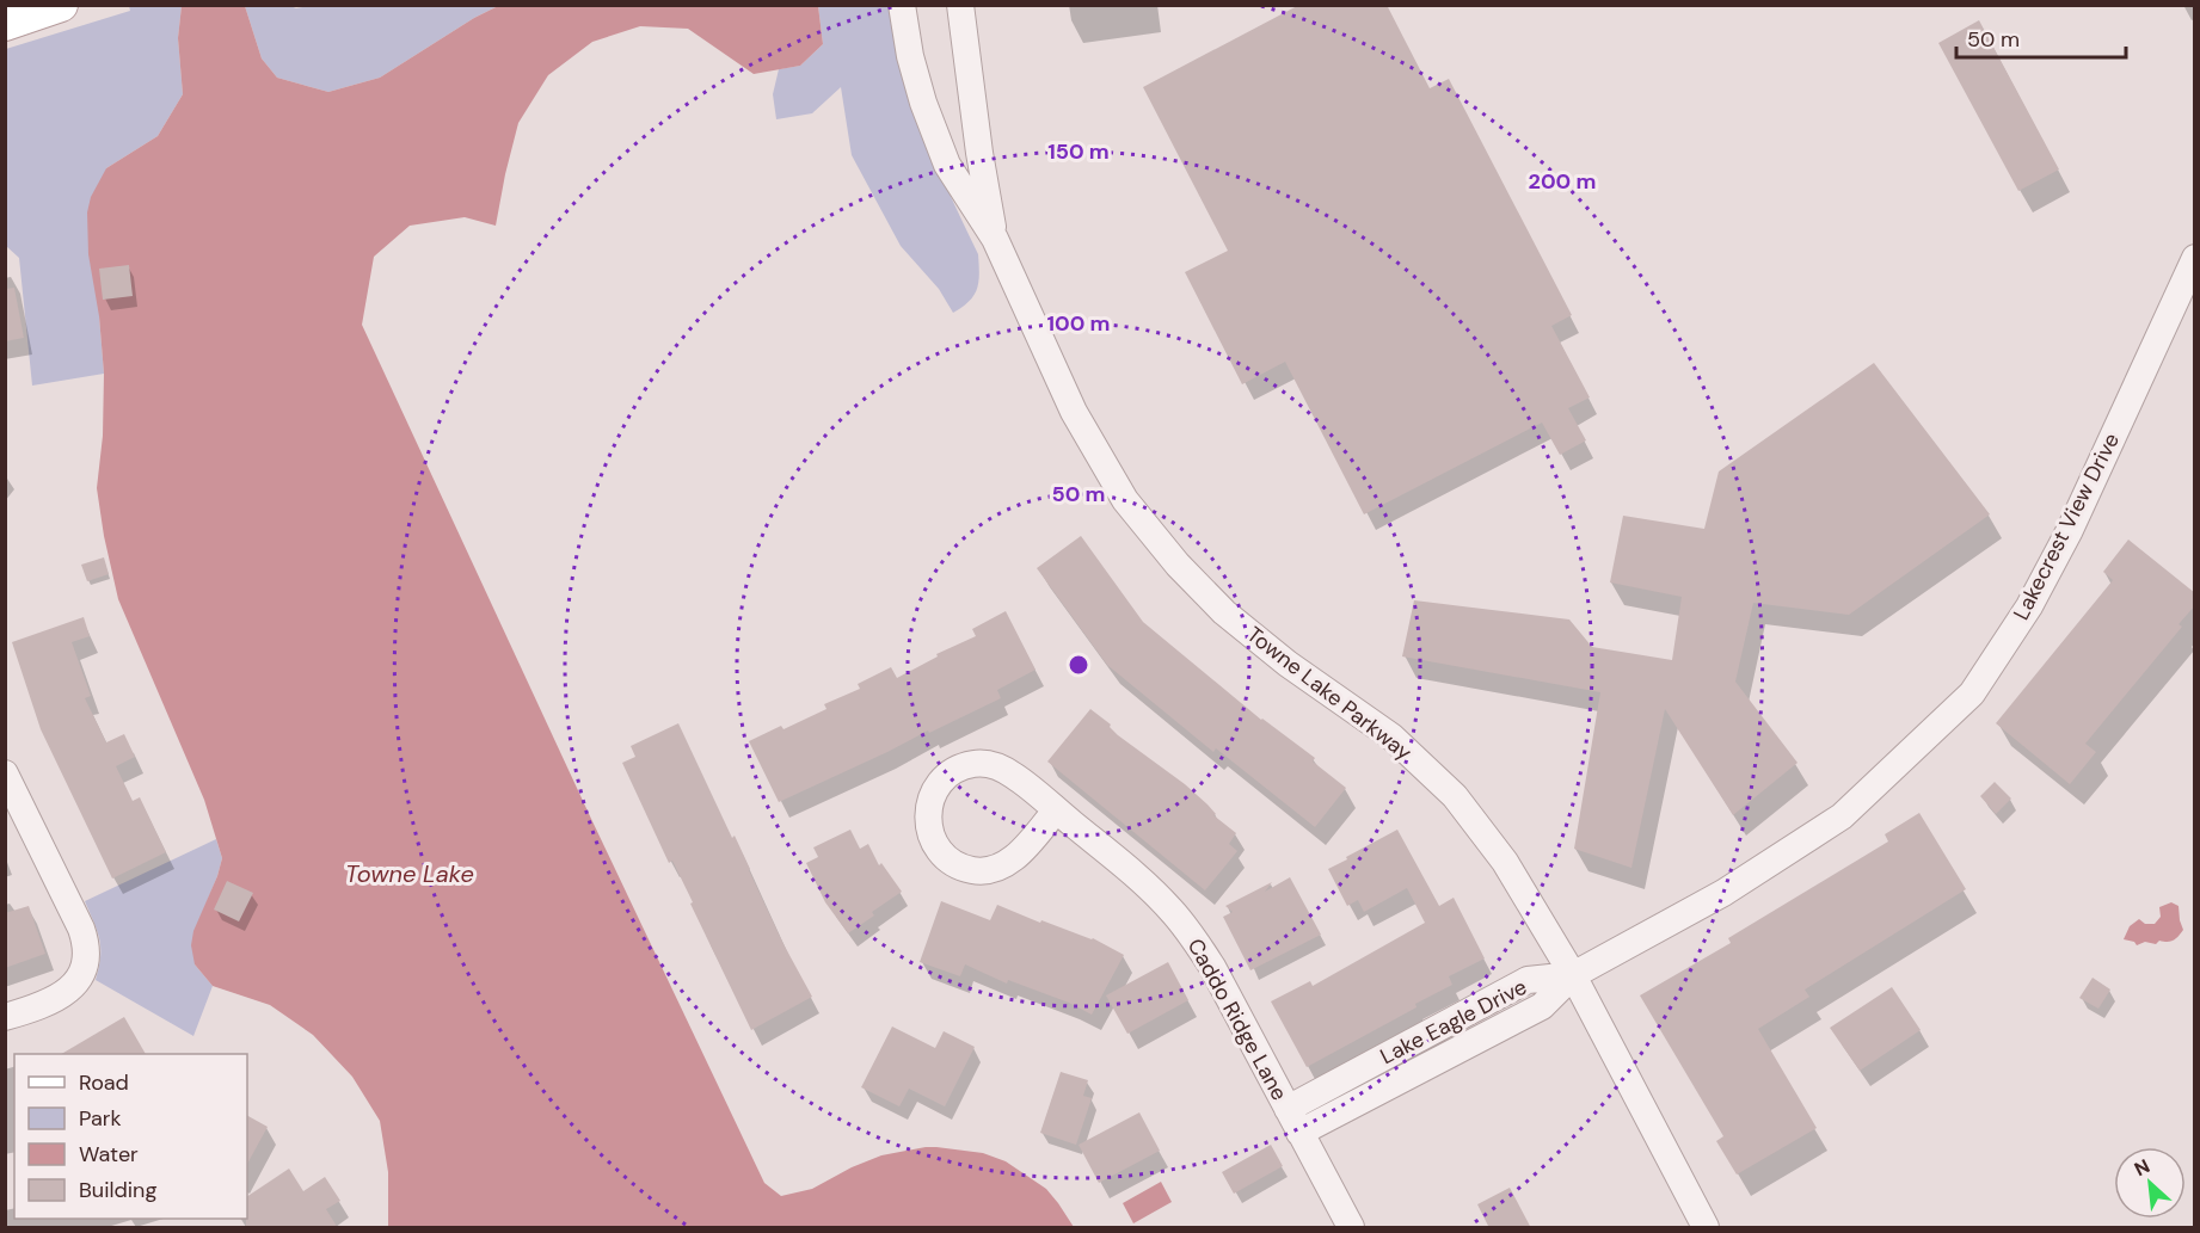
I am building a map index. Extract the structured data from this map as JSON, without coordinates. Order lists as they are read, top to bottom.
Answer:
{
  "streets": {
    "street": [
      "Lakecrest View Drive",
      "Towne Lake Parkway",
      "Caddo Ridge Lane",
      "Lake Eagle Drive"
    ]
  },
  "crossings": [
    ["Lakecrest View Drive", "Towne Lake Parkway"],
    ["Lakecrest View Drive", "Lake Eagle Drive"],
    ["Towne Lake Parkway", "Lake Eagle Drive"],
    ["Caddo Ridge Lane", "Lake Eagle Drive"]
  ],
  "water": ["Towne Lake"],
  "legend": [
    "Road",
    "Park",
    "Water",
    "Building"
  ],
  "scale_bar": "50 m",
  "north": "top left",
  "rings": [
    "150 m",
    "200 m",
    "100 m",
    "50 m"
  ]
}
